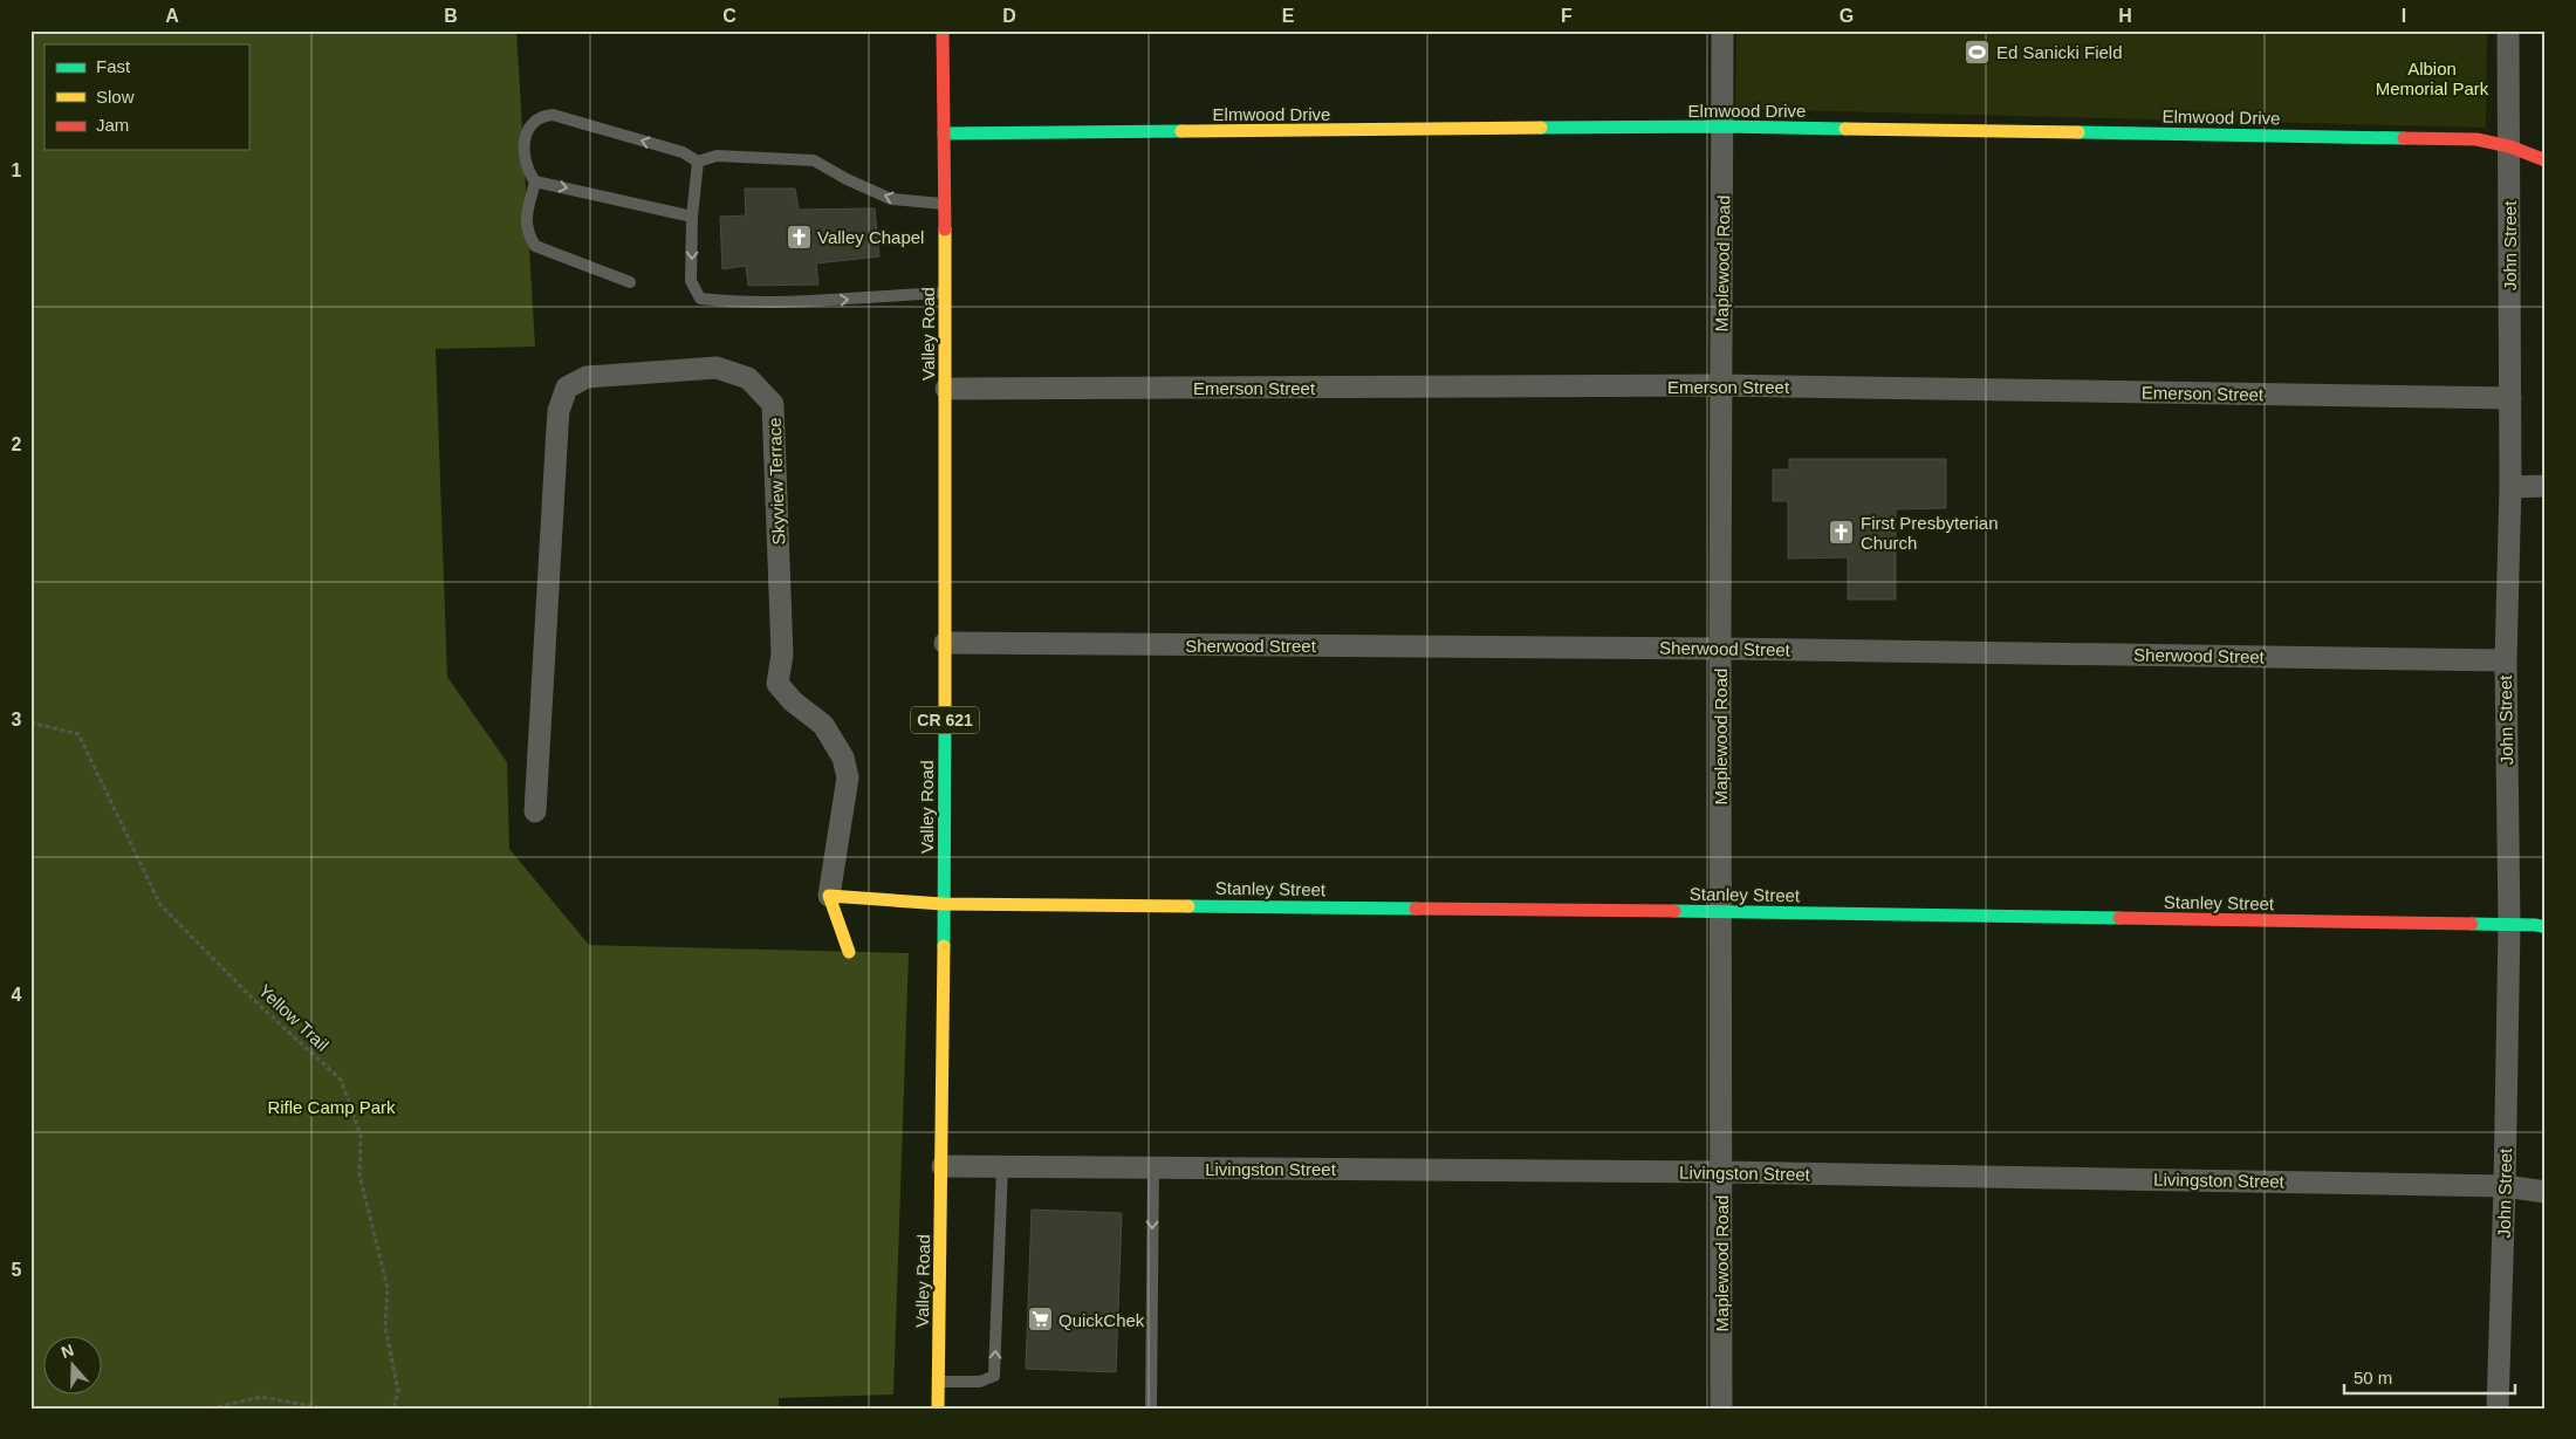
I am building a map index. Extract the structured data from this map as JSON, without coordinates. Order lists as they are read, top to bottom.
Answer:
{
  "streets": {
    "street": [
      "Elmwood Drive",
      "John Street",
      "Maplewood Road",
      "Valley Road",
      "Emerson Street",
      "Skyview Terrace",
      "Sherwood Street",
      "CR 621",
      "Stanley Street",
      "Livingston Street"
    ],
    "path": ["Yellow Trail"]
  },
  "crossings": [
    ["Elmwood Drive", "John Street"],
    ["Elmwood Drive", "Maplewood Road"],
    ["Elmwood Drive", "Valley Road"],
    ["John Street", "Emerson Street"],
    ["John Street", "Sherwood Street"],
    ["John Street", "Stanley Street"],
    ["John Street", "Livingston Street"],
    ["Maplewood Road", "Emerson Street"],
    ["Maplewood Road", "Sherwood Street"],
    ["Maplewood Road", "Stanley Street"],
    ["Maplewood Road", "Livingston Street"],
    ["Valley Road", "Emerson Street"],
    ["Valley Road", "Sherwood Street"],
    ["Valley Road", "Stanley Street"],
    ["Valley Road", "Livingston Street"]
  ],
  "parks": ["Albion Memorial Park", "Rifle Camp Park"],
  "places": {
    "sports": ["Ed Sanicki Field"],
    "church": ["Valley Chapel", "First Presbyterian Church"],
    "supermarket": ["QuickChek"]
  },
  "legend": ["Fast", "Slow", "Jam"],
  "scale_bar": "50 m",
  "north": "top",
  "grid": {
    "columns": [
      "A",
      "B",
      "C",
      "D",
      "E",
      "F",
      "G",
      "H",
      "I"
    ],
    "rows": [
      "1",
      "2",
      "3",
      "4",
      "5"
    ]
  }
}
